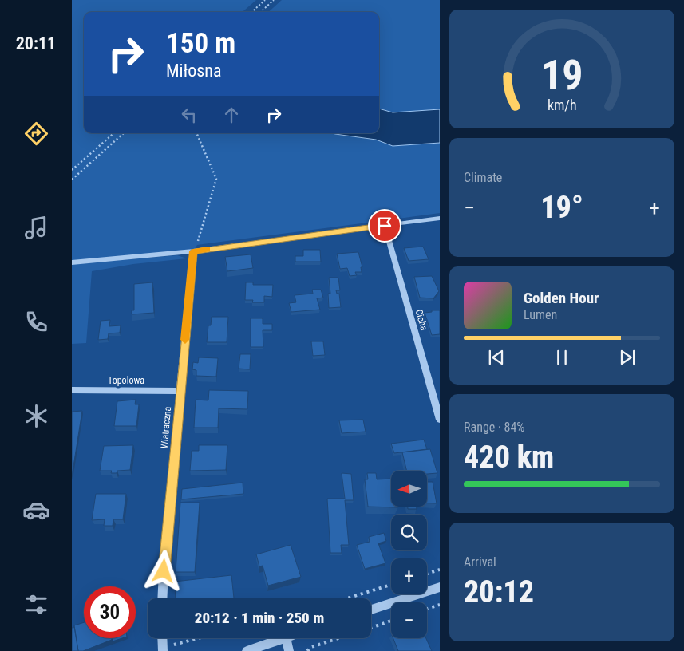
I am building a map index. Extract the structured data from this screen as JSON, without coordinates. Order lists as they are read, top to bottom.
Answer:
{
  "streets": {
    "street": ["Cicha", "Topolowa", "Wiatraczna"]
  },
  "crossings": [
    ["Topolowa", "Wiatraczna"]
  ],
  "north": "left",
  "page": {
    "tabs": "20:11",
    "turn": ["150 m", "Miłosna"],
    "tile": [
      "Climate",
      ["Range · 84%", "420 km"],
      ["Arrival", "20:12"]
    ],
    "heat": ["−", "19°", "+"],
    "song": ["Golden Hour", "Lumen"],
    "map_buttons": ["+", "−"],
    "limit": "30",
    "trip": "20:12 · 1 min · 250 m",
    "gauge": ["19", "km/h"]
  }
}
